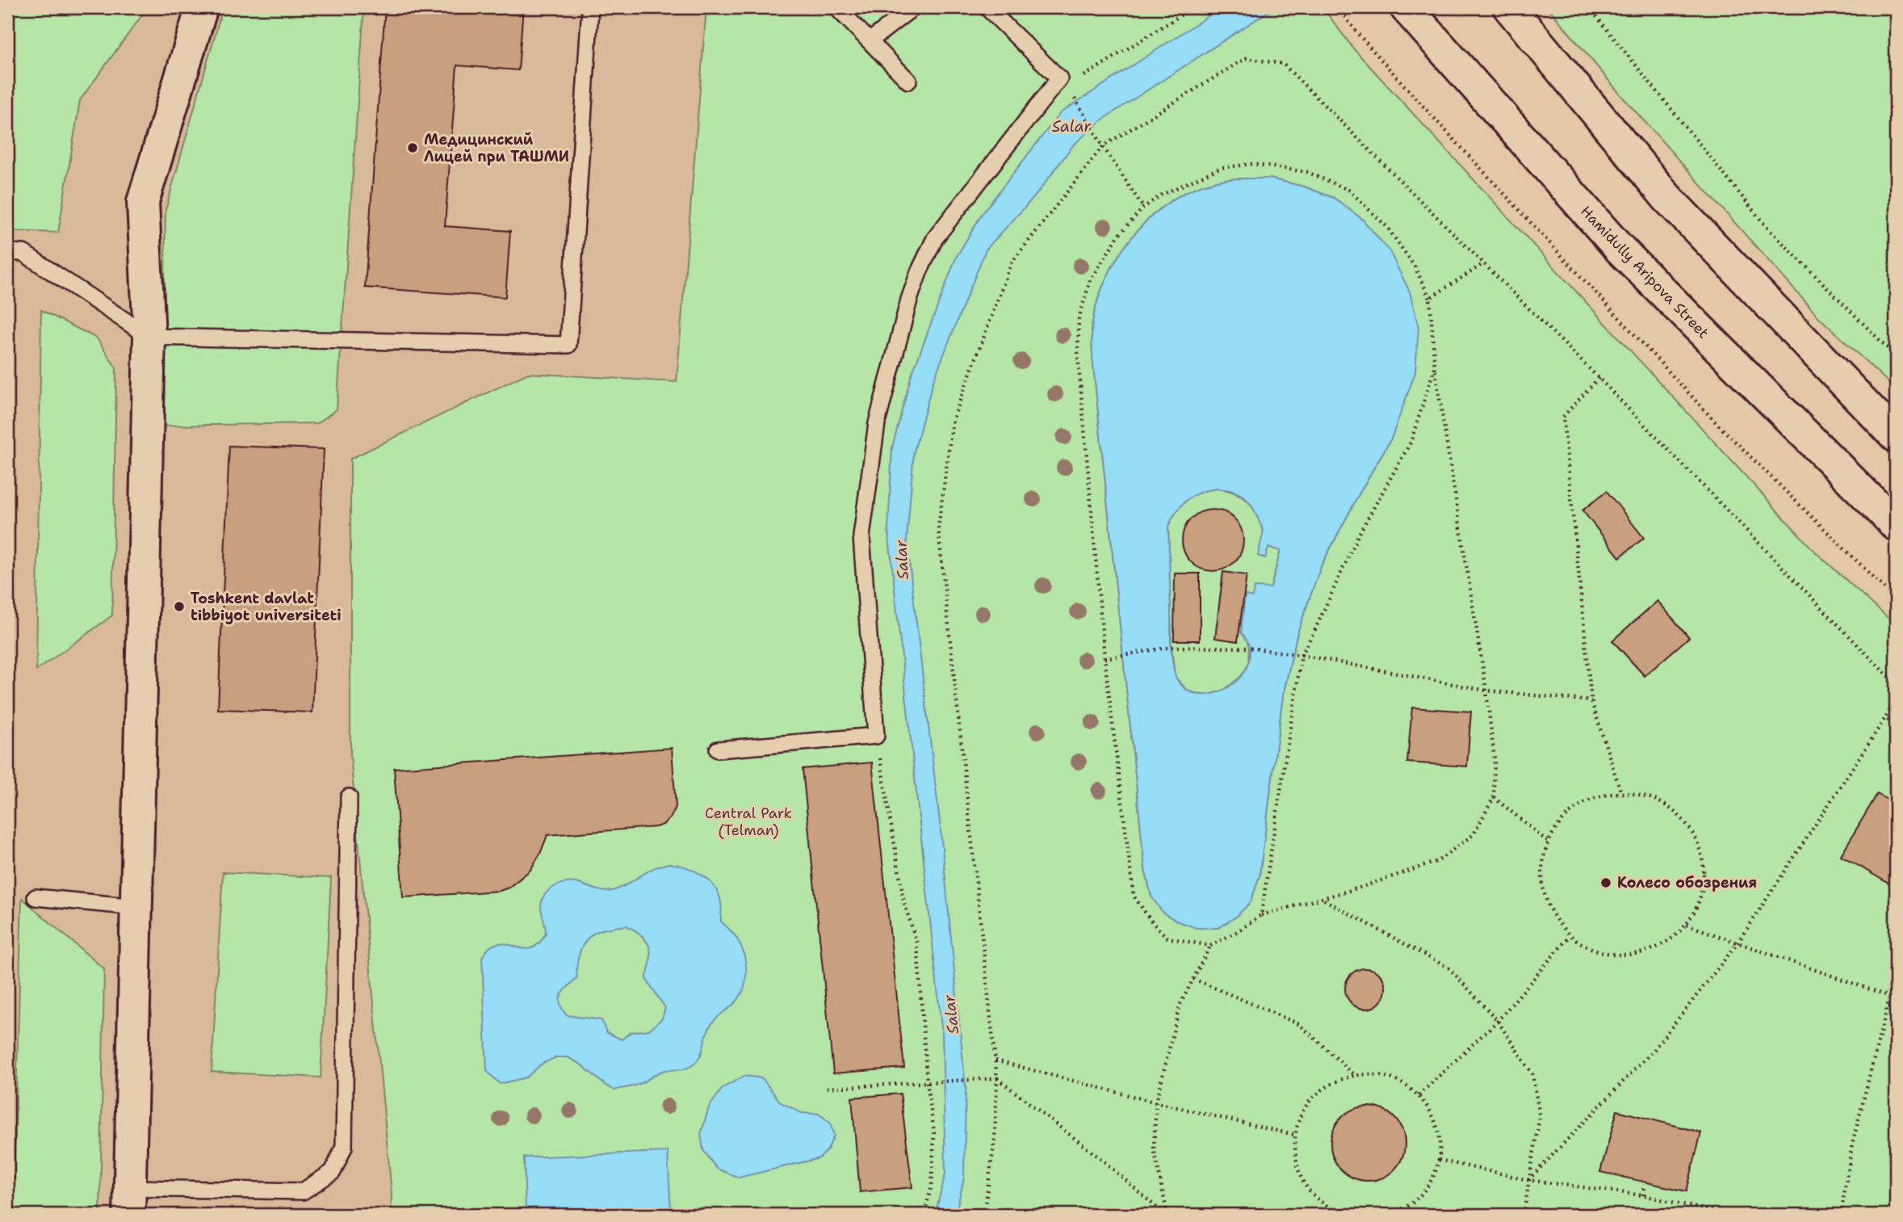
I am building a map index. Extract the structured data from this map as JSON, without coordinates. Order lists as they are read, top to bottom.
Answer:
{
  "streets": {
    "street": ["Hamidully Aripova Street"]
  },
  "water": ["Salar"],
  "parks": ["Central Park (Telman)"],
  "places": ["Медицинский Лицей при ТАШМИ", "Toshkent davlat tibbiyot universiteti", "Колесо обозрения"]
}
